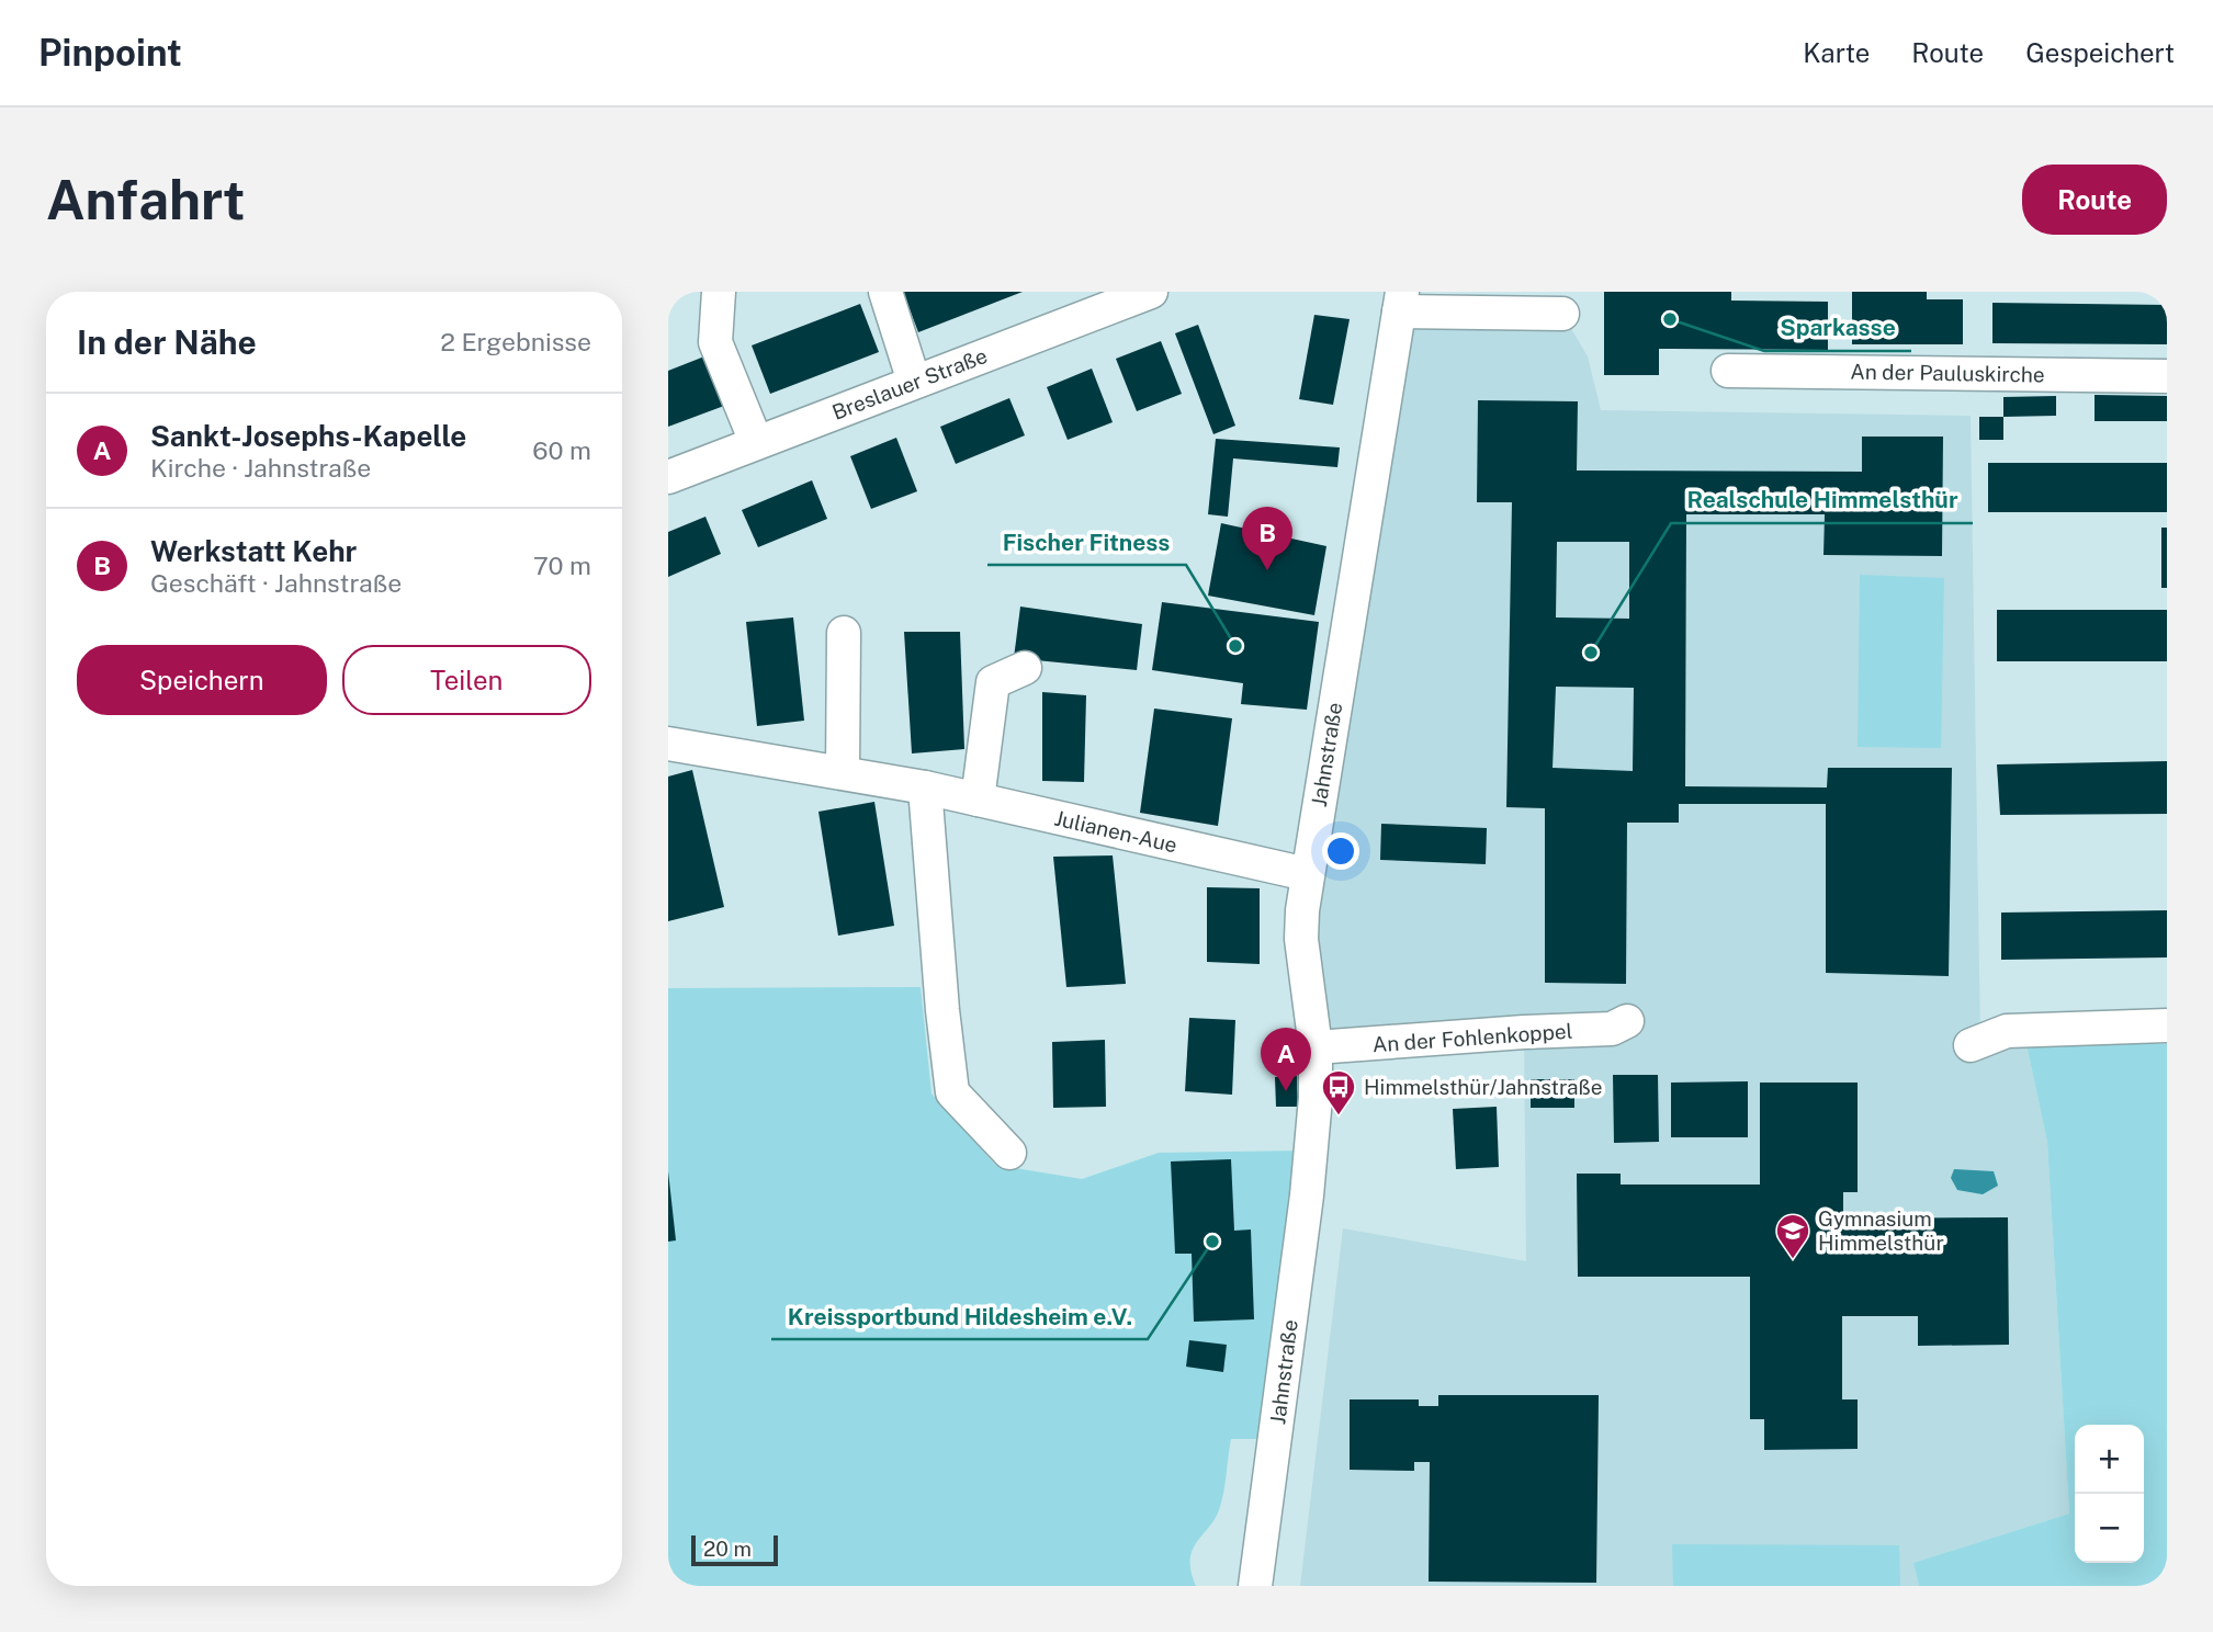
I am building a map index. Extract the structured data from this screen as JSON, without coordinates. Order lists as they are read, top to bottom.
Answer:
{
  "streets": {
    "street": [
      "An der Pauluskirche",
      "Breslauer Straße",
      "Jahnstraße",
      "Julianen-Aue",
      "An der Fohlenkoppel"
    ]
  },
  "crossings": [
    ["Jahnstraße", "Julianen-Aue"],
    ["Jahnstraße", "An der Fohlenkoppel"]
  ],
  "places": {
    "other": [
      "Sparkasse",
      "Fischer Fitness",
      "Realschule Himmelsthür",
      "Kreissportbund Hildesheim e.V."
    ],
    "bus stop": ["Himmelsthür/Jahnstraße"],
    "school or university": ["Gymnasium Himmelsthür"]
  },
  "scale_bar": "20 m",
  "page": {
    "header": "Pinpoint",
    "nav": ["Karte", "Route", "Gespeichert"],
    "buttons": [
      "Route",
      ["Speichern", "Teilen"]
    ],
    "title": "Anfahrt",
    "heading": ["In der Nähe", "2 Ergebnisse"],
    "list": [
      {
        "mark": "A",
        "name": "Sankt-Josephs-Kapelle",
        "note": "Kirche · Jahnstraße",
        "value": "60 m"
      },
      {
        "mark": "B",
        "name": "Werkstatt Kehr",
        "note": "Geschäft · Jahnstraße",
        "value": "70 m"
      }
    ],
    "pins": ["B", "A"],
    "map_buttons": ["+", "−"],
    "scale": "20 m"
  }
}
